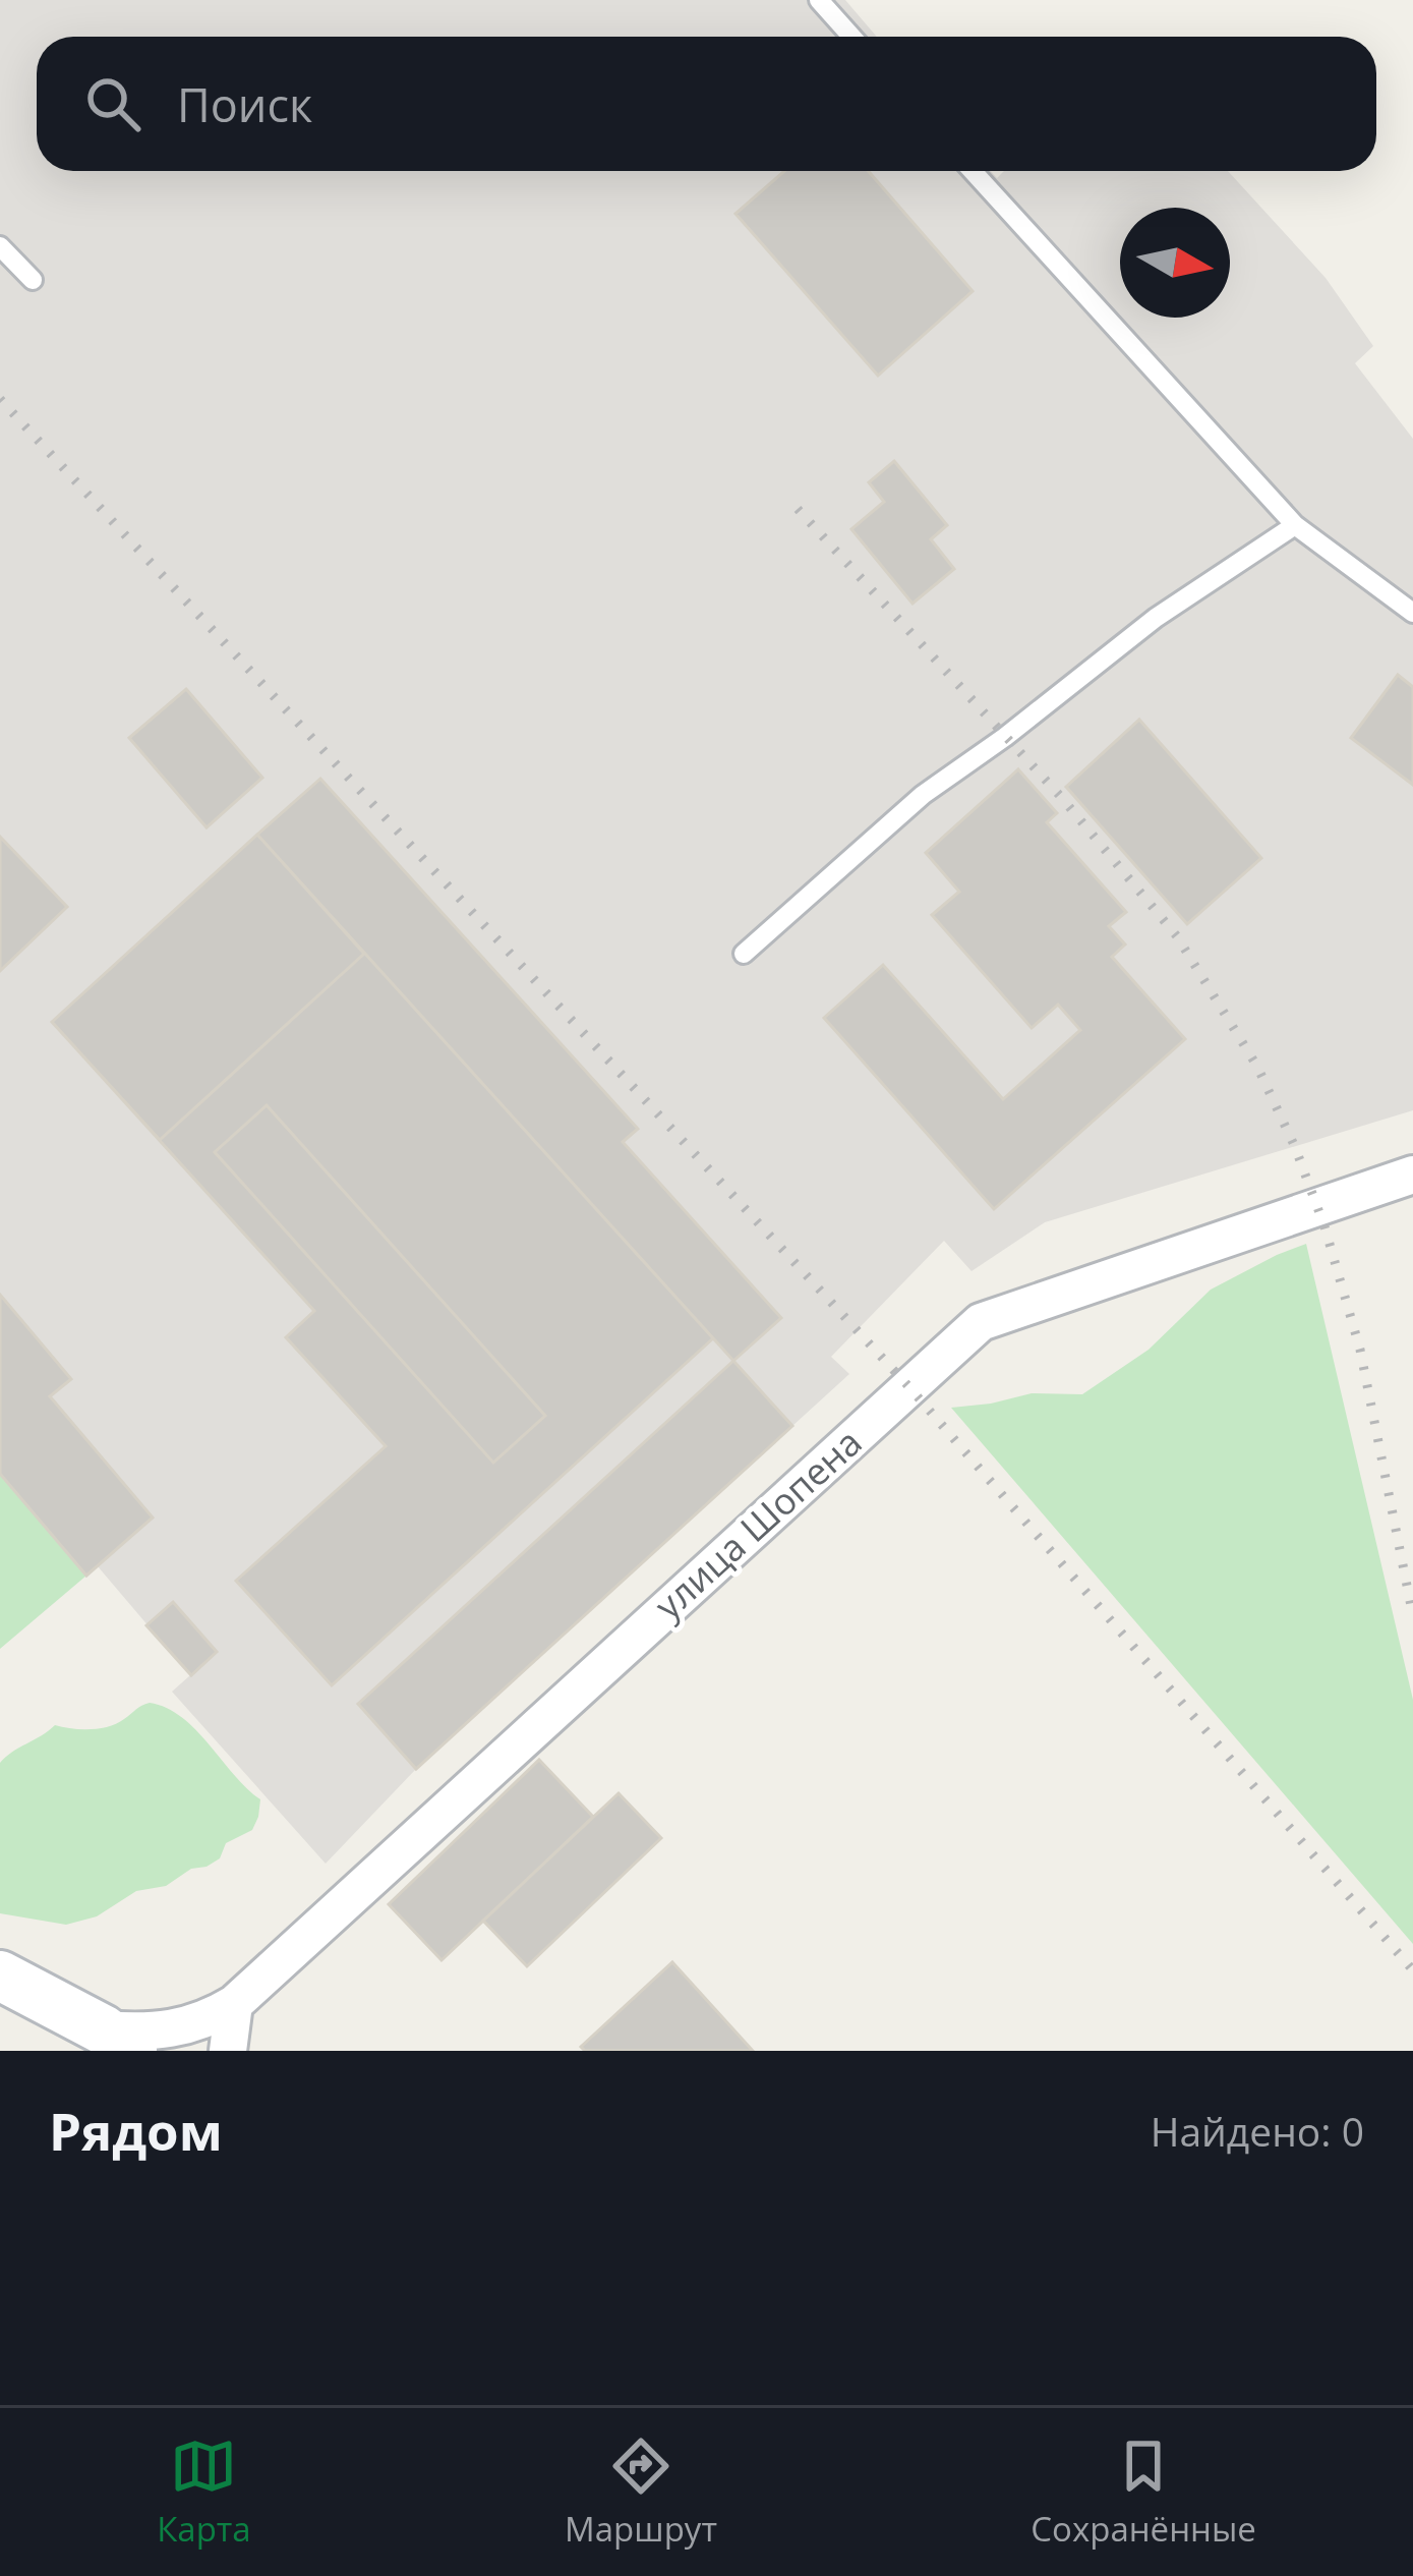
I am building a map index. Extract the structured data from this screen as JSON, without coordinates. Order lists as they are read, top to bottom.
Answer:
{
  "streets": {
    "street": ["улица Шопена"]
  },
  "north": "right",
  "page": {
    "search": "Поиск",
    "heading": ["Рядом", "Найдено: 0"],
    "nav": ["Карта", "Маршрут", "Сохранённые"]
  }
}
